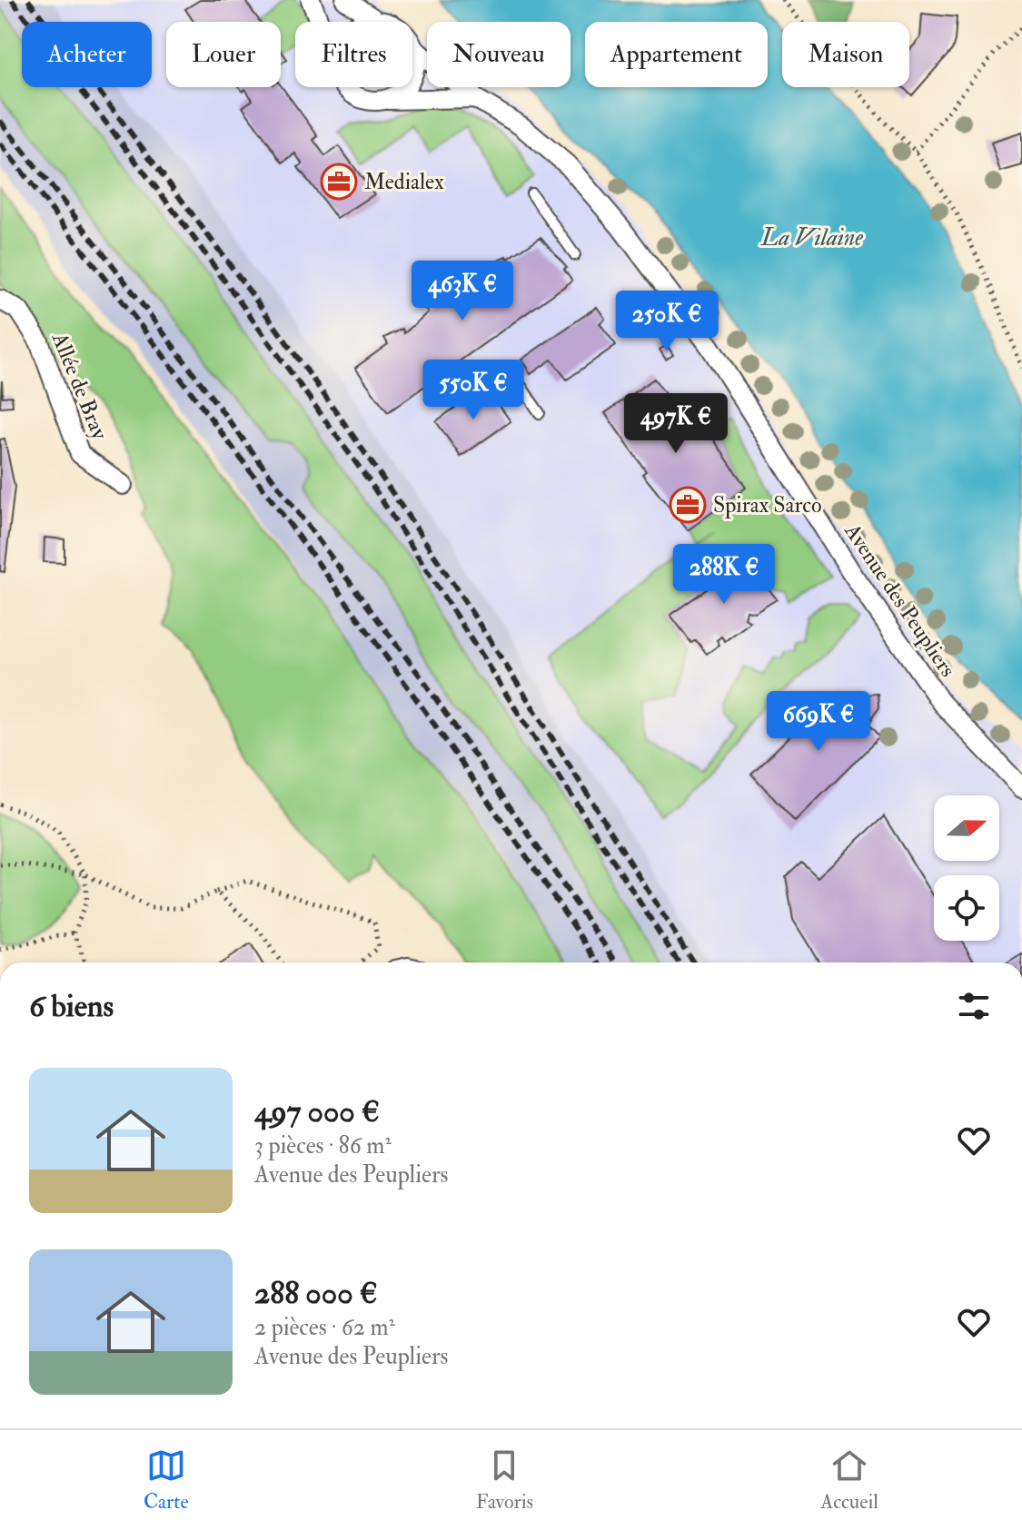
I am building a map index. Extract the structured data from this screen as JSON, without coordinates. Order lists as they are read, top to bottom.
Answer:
{
  "streets": {
    "street": ["Allée de Bray", "Avenue des Peupliers"]
  },
  "water": ["La Vilaine"],
  "places": {
    "office": ["Medialex", "Spirax Sarco"]
  },
  "north": "right",
  "page": {
    "chip": [
      "Acheter",
      "Louer",
      "Filtres",
      "Nouveau",
      "Appartement",
      "Maison"
    ],
    "price": [
      "463K €",
      "250K €",
      "550K €",
      "497K €",
      "288K €",
      "669K €"
    ],
    "heading": "6 biens",
    "list": [
      {
        "name": "497 000 €",
        "note": "3 pièces · 86 m² · Avenue des Peupliers"
      },
      {
        "name": "288 000 €",
        "note": "2 pièces · 62 m² · Avenue des Peupliers"
      }
    ],
    "tabs": ["Carte", "Favoris", "Accueil"]
  }
}
